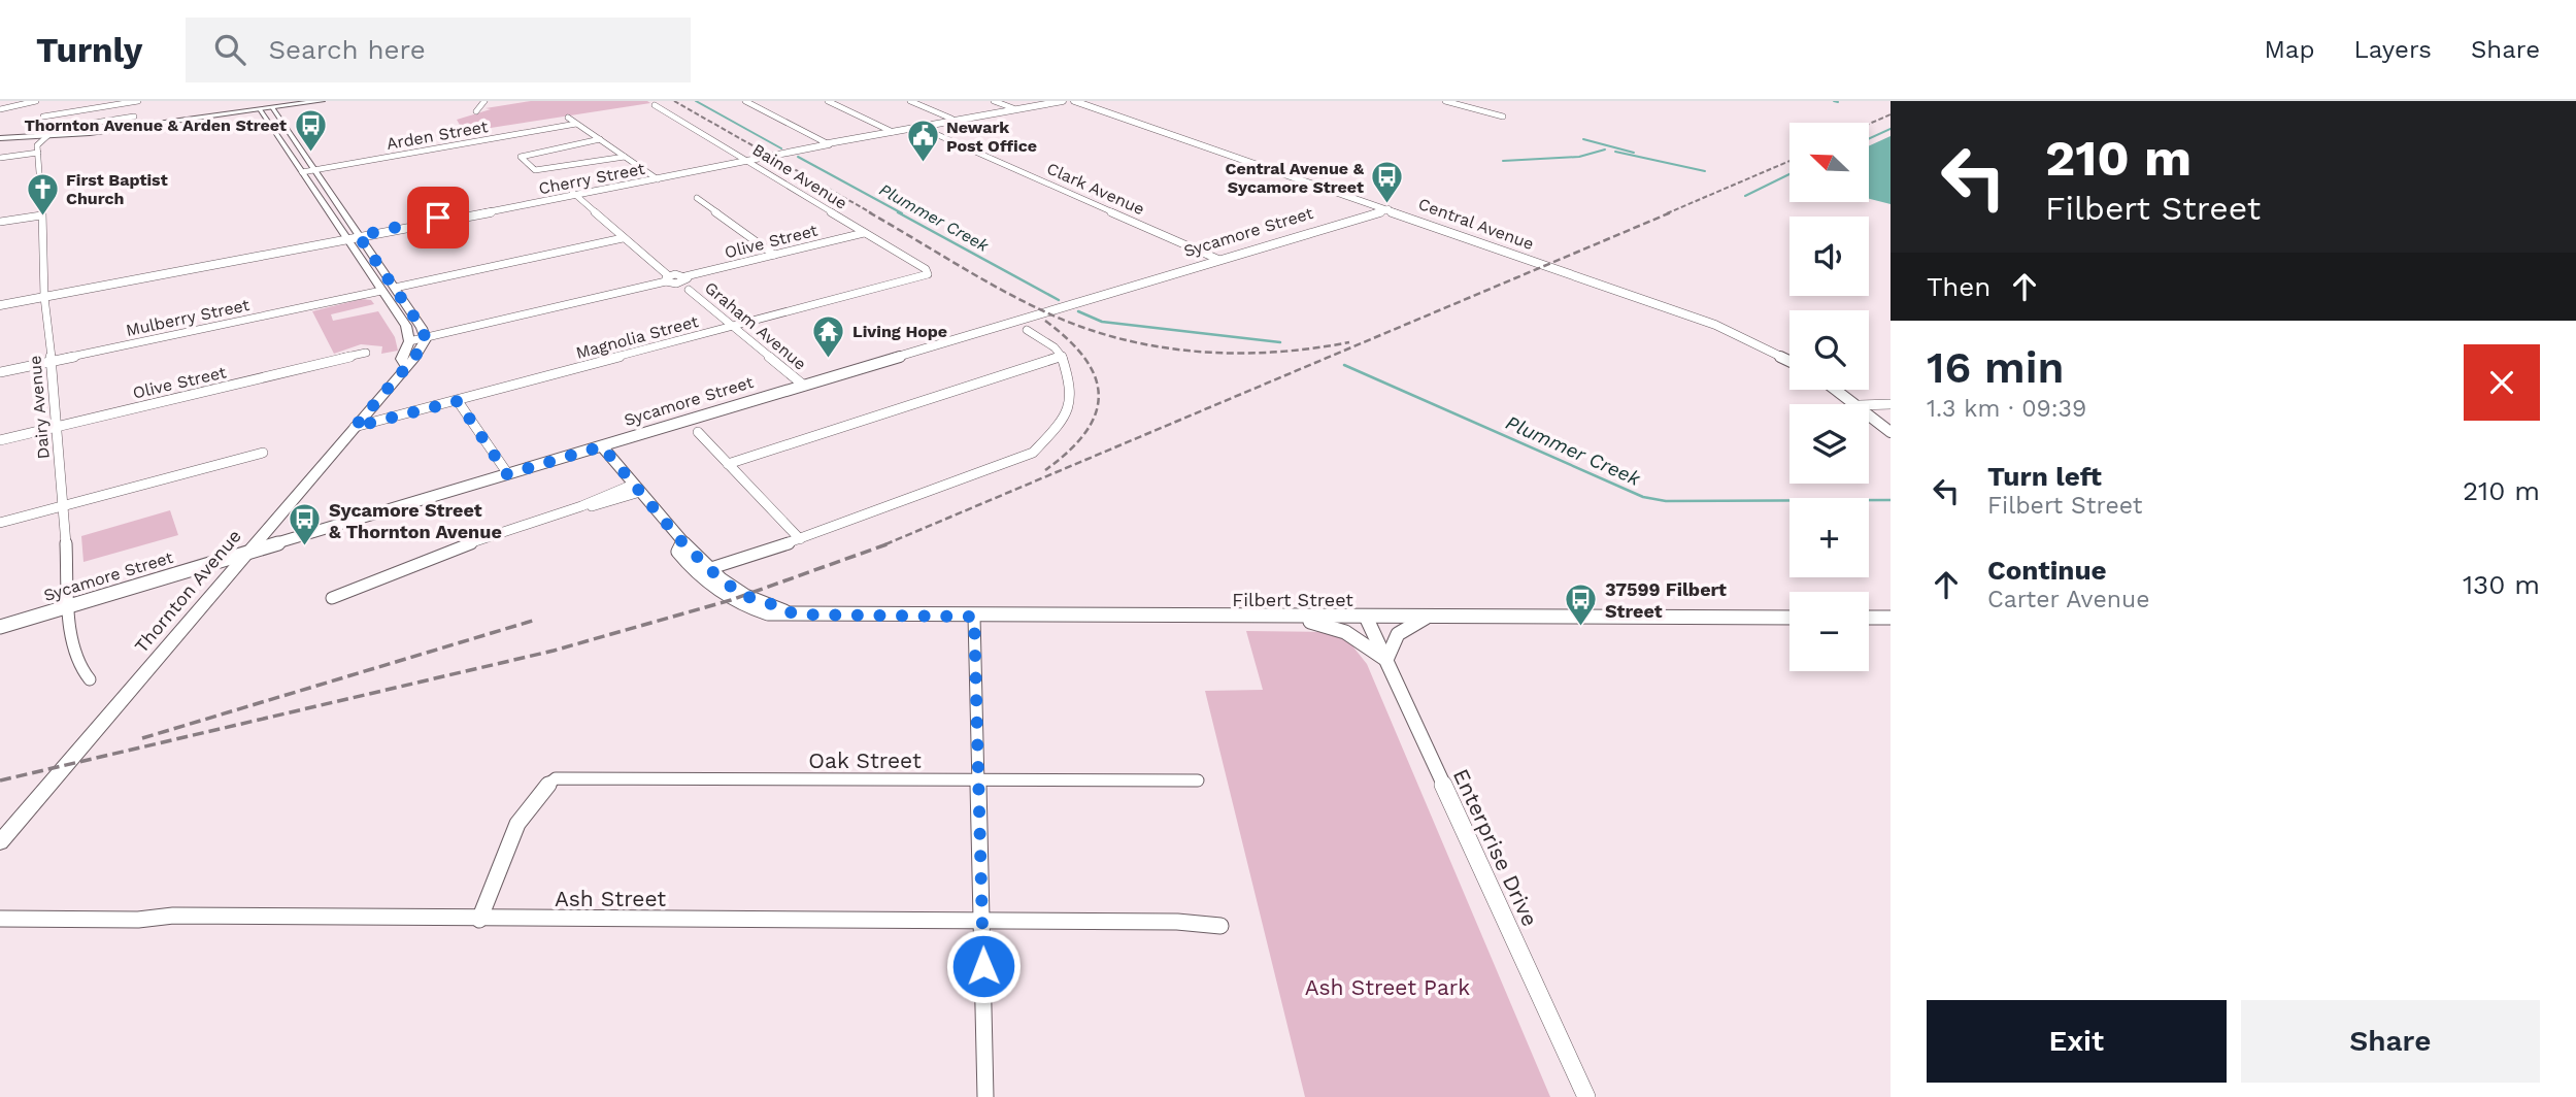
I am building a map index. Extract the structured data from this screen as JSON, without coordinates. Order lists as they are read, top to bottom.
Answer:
{
  "streets": {
    "main road": ["Thornton Avenue"],
    "street": [
      "Arden Street",
      "Baine Avenue",
      "Cherry Street",
      "Clark Avenue",
      "Central Avenue",
      "Sycamore Street",
      "Olive Street",
      "Mulberry Street",
      "Graham Avenue",
      "Magnolia Street",
      "Dairy Avenue",
      "Filbert Street",
      "Oak Street",
      "Enterprise Drive",
      "Ash Street"
    ]
  },
  "crossings": [
    ["Baine Avenue", "Cherry Street"],
    ["Baine Avenue", "Olive Street"],
    ["Baine Avenue", "Magnolia Street"],
    ["Cherry Street", "Clark Avenue"],
    ["Cherry Street", "Central Avenue"],
    ["Cherry Street", "Dairy Avenue"],
    ["Clark Avenue", "Sycamore Street"],
    ["Central Avenue", "Sycamore Street"],
    ["Sycamore Street", "Graham Avenue"],
    ["Sycamore Street", "Dairy Avenue"],
    ["Sycamore Street", "Thornton Avenue"],
    ["Olive Street", "Dairy Avenue"],
    ["Olive Street", "Thornton Avenue"],
    ["Mulberry Street", "Dairy Avenue"],
    ["Graham Avenue", "Magnolia Street"],
    ["Magnolia Street", "Thornton Avenue"],
    ["Filbert Street", "Enterprise Drive"],
    ["Oak Street", "Ash Street"]
  ],
  "water": ["Plummer Creek"],
  "parks": ["Ash Street Park"],
  "places": {
    "bus stop": [
      "Thornton Avenue & Arden Street",
      "Central Avenue & Sycamore Street",
      "Sycamore Street & Thornton Avenue",
      "37599 Filbert Street"
    ],
    "public building": ["Newark Post Office"],
    "church": ["First Baptist Church"],
    "temple": ["Living Hope"]
  },
  "north": "top left",
  "page": {
    "header": "Turnly",
    "search": "Search here",
    "nav": ["Map", "Layers", "Share"],
    "turn": ["210 m", "Filbert Street"],
    "map_buttons": ["+", "−"],
    "then": "Then",
    "heading": ["16 min", "1.3 km · 09:39"],
    "list": [
      {
        "name": "Turn left",
        "note": "Filbert Street",
        "value": "210 m"
      },
      {
        "name": "Continue",
        "note": "Carter Avenue",
        "value": "130 m"
      }
    ],
    "buttons": ["Exit", "Share"]
  }
}
